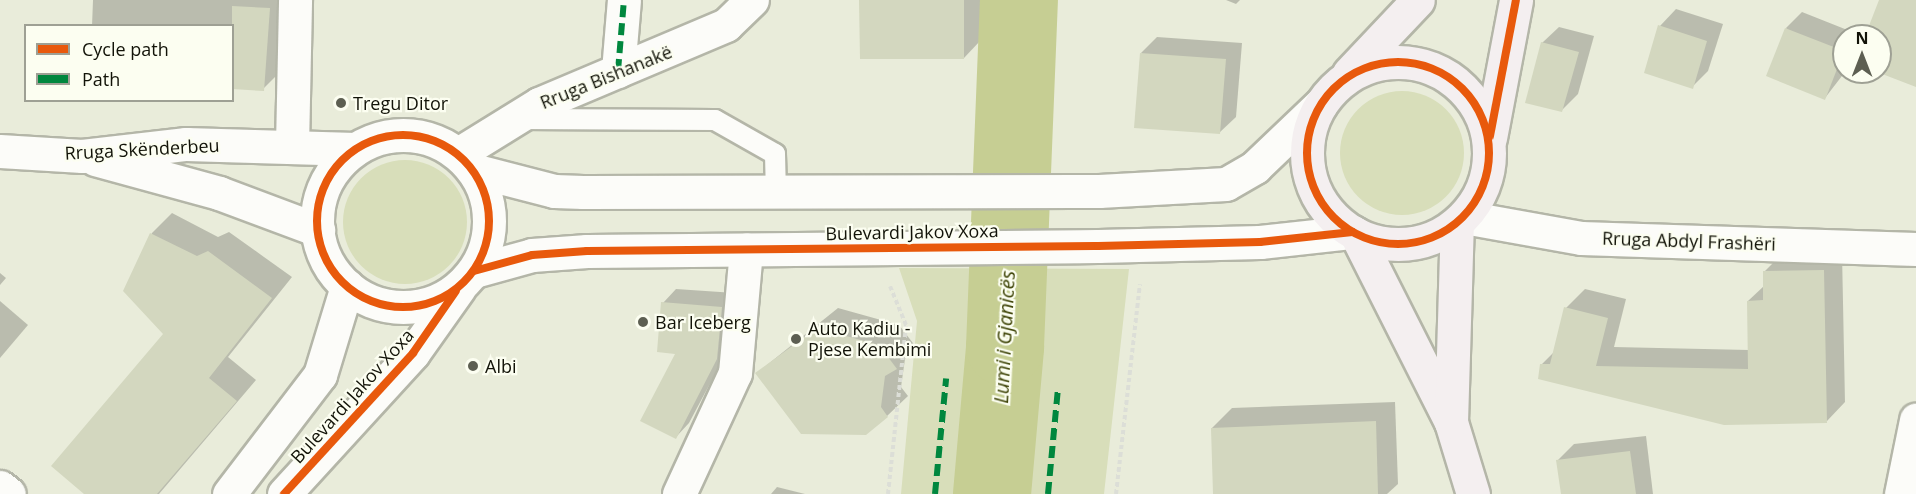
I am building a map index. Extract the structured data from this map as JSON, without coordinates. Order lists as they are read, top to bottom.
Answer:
{
  "streets": {
    "main road": [
      "Rruga Bishanakë",
      "Rruga Skënderbeu",
      "Bulevardi Jakov Xoxa",
      "Rruga Abdyl Frashëri"
    ]
  },
  "crossings": [
    ["Rruga Bishanakë", "Rruga Skënderbeu"],
    ["Rruga Bishanakë", "Bulevardi Jakov Xoxa"],
    ["Rruga Skënderbeu", "Bulevardi Jakov Xoxa"],
    ["Bulevardi Jakov Xoxa", "Rruga Abdyl Frashëri"]
  ],
  "water": ["Lumi i Gjanicës"],
  "places": [
    "Tregu Ditor",
    "Bar Iceberg",
    "Auto Kadiu - Pjese Kembimi",
    "Albi"
  ],
  "legend": ["Cycle path", "Path"],
  "north": "top"
}
